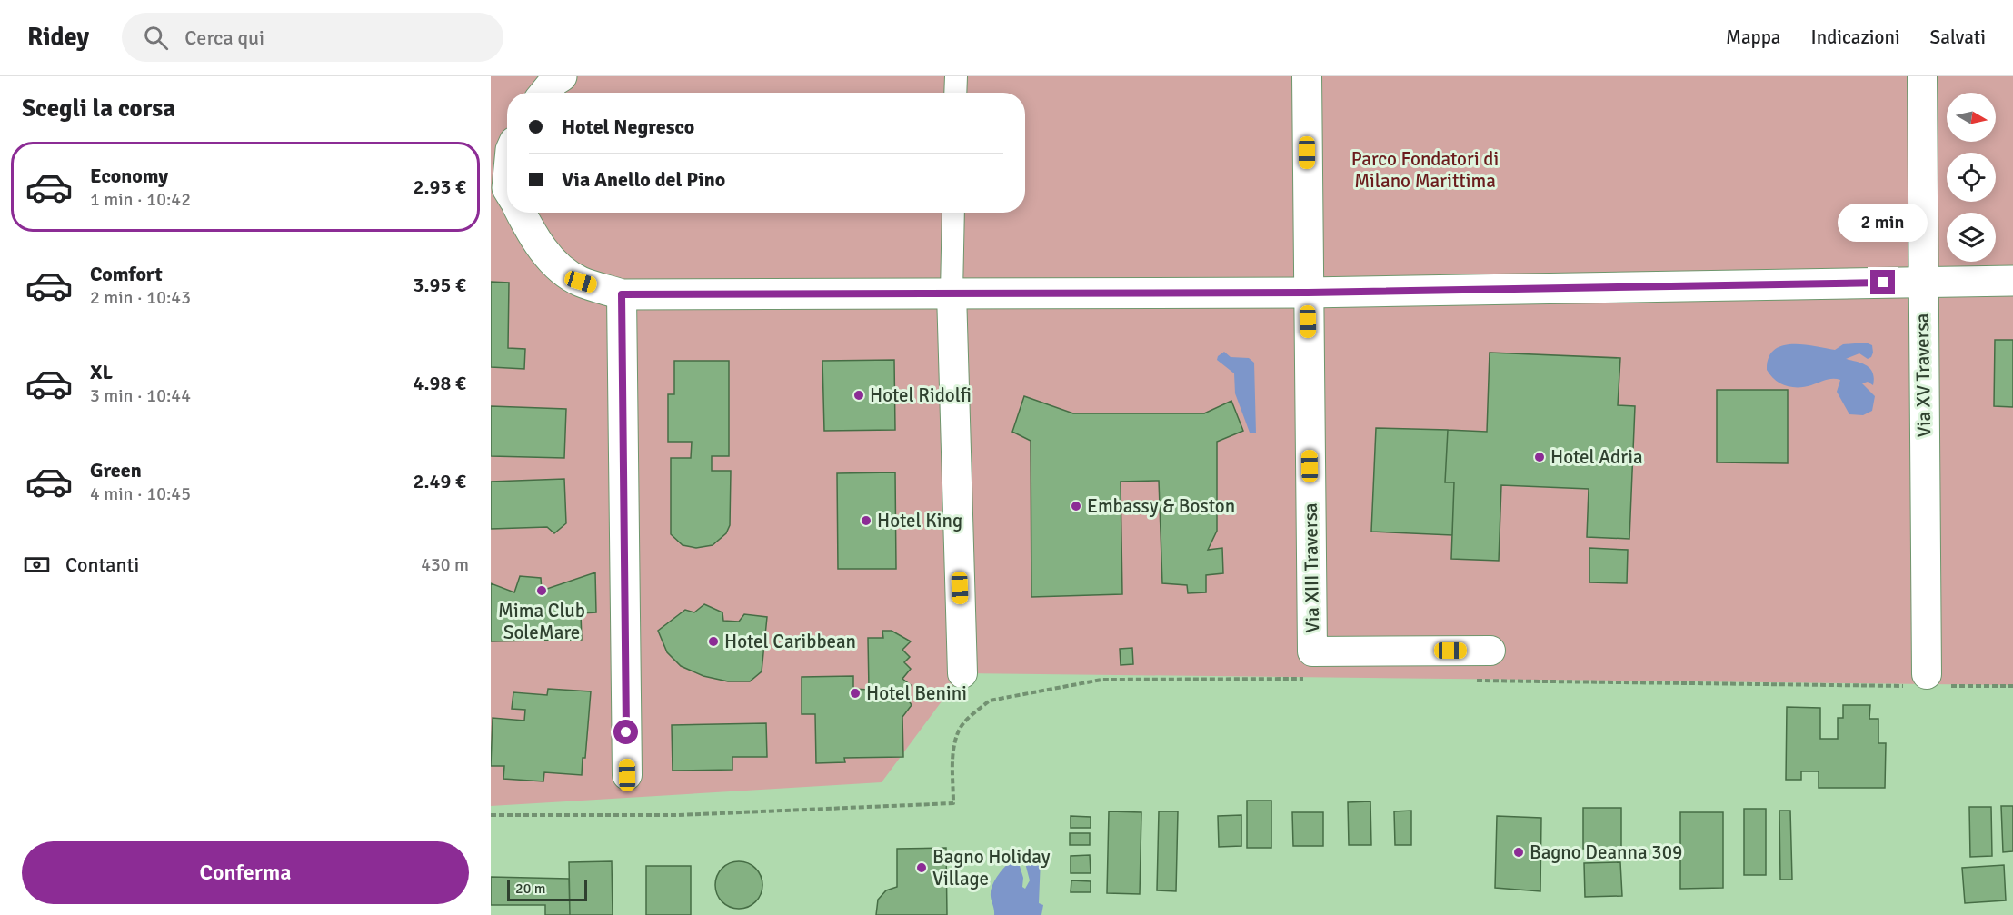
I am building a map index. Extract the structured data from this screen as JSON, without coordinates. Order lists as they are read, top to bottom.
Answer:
{
  "streets": {
    "street": ["Via XV Traversa", "Via XIII Traversa"]
  },
  "parks": ["Parco Fondatori di Milano Marittima"],
  "places": [
    "Hotel Ridolfi",
    "Hotel Adria",
    "Embassy & Boston",
    "Hotel King",
    "Mima Club SoleMare",
    "Hotel Caribbean",
    "Hotel Benini",
    "Bagno Deanna 309",
    "Bagno Holiday Village"
  ],
  "scale_bar": "20 m",
  "north": "right",
  "page": {
    "header": "Ridey",
    "search": "Cerca qui",
    "nav": ["Mappa", "Indicazioni", "Salvati"],
    "heading": "Scegli la corsa",
    "banner": ["Hotel Negresco", "Via Anello del Pino"],
    "list": [
      {
        "name": "Economy",
        "note": "1 min · 10:42",
        "value": "2.93 €"
      },
      {
        "name": "Comfort",
        "note": "2 min · 10:43",
        "value": "3.95 €"
      },
      {
        "name": "XL",
        "note": "3 min · 10:44",
        "value": "4.98 €"
      },
      {
        "name": "Green",
        "note": "4 min · 10:45",
        "value": "2.49 €"
      }
    ],
    "bubble": "2 min",
    "pay": ["Contanti", "430 m"],
    "buttons": "Conferma",
    "scale": "20 m"
  }
}
